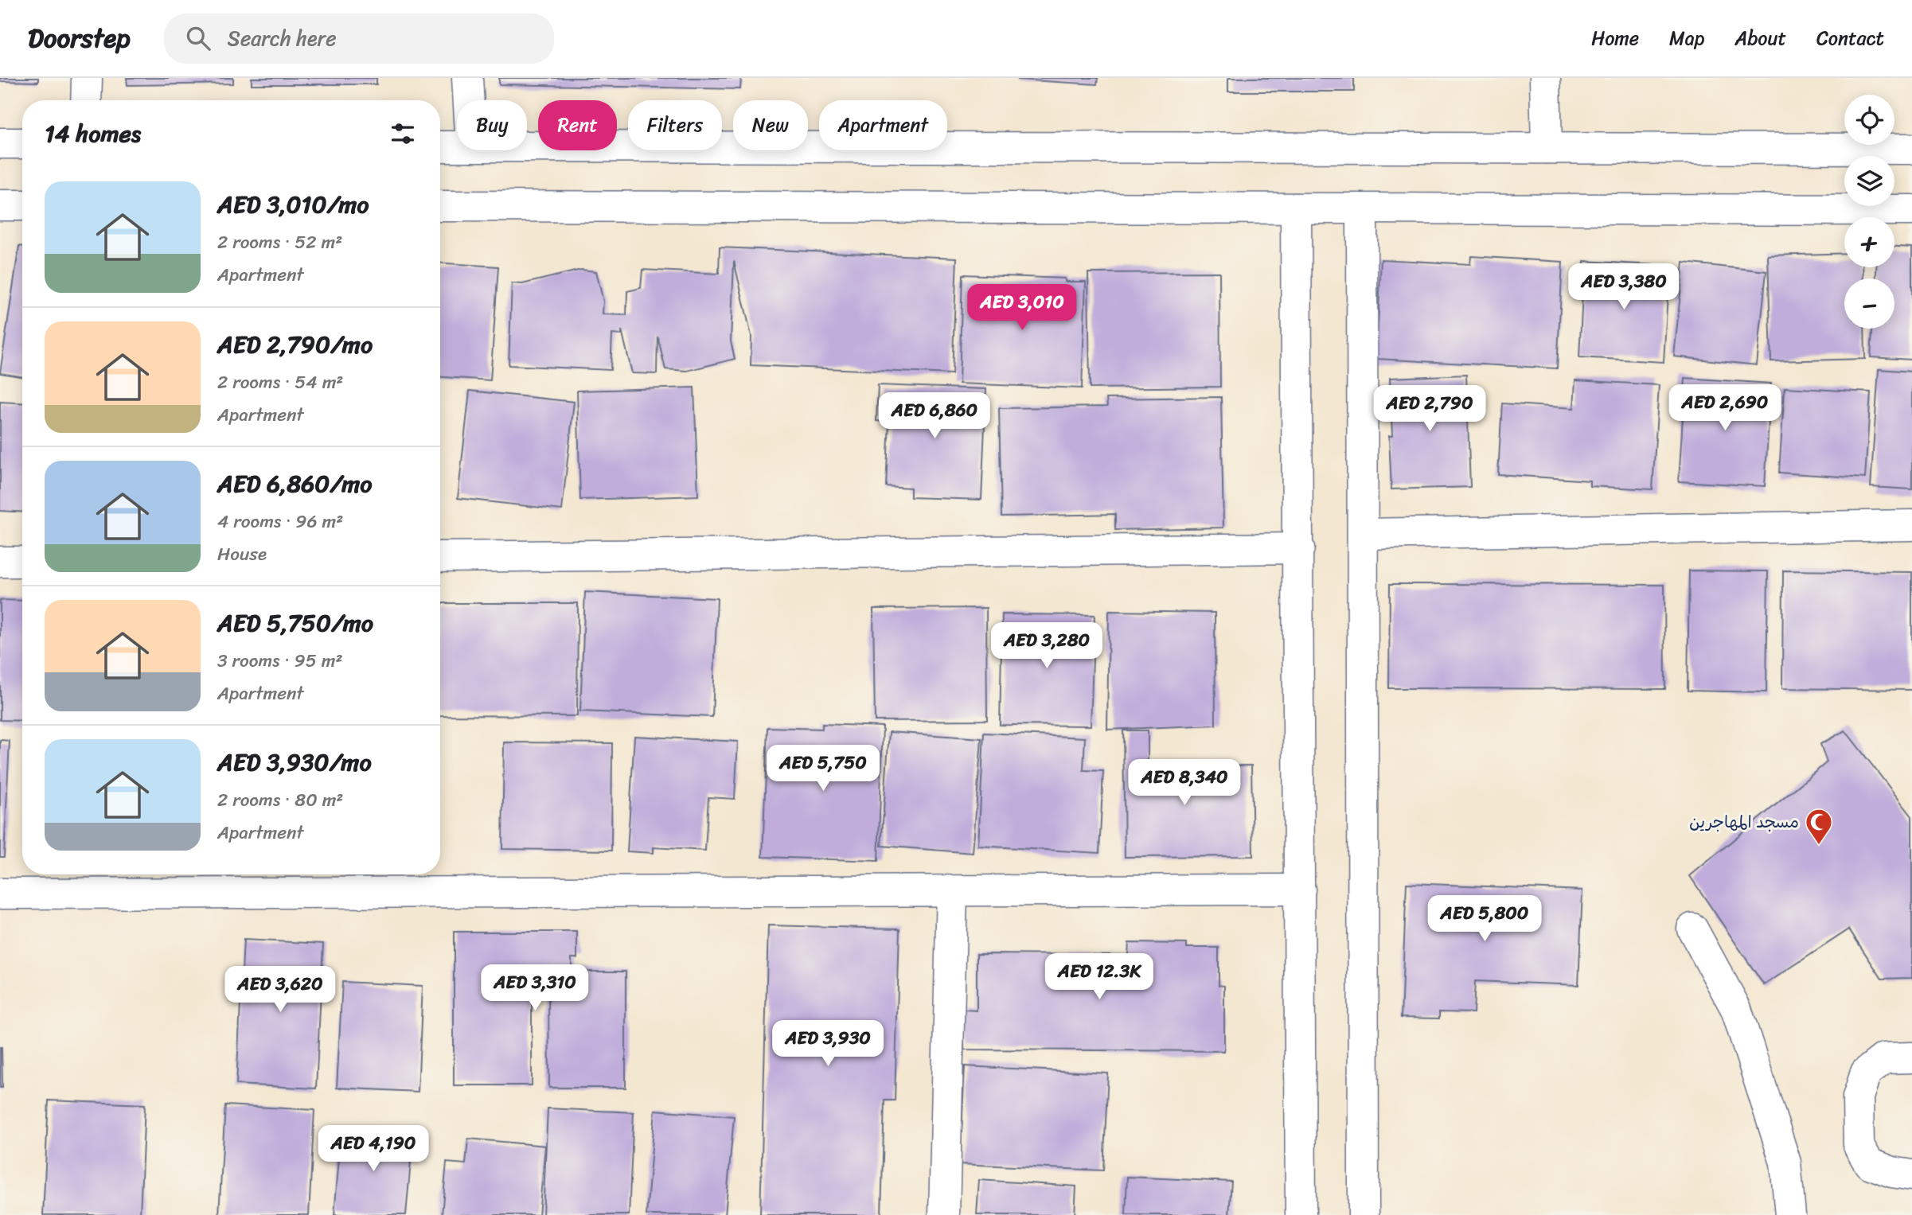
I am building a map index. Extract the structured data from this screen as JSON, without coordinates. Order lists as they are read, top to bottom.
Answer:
{
  "places": {
    "mosque": ["مسجد المهاجرين"]
  },
  "page": {
    "header": "Doorstep",
    "search": "Search here",
    "nav": [
      "Home",
      "Map",
      "About",
      "Contact"
    ],
    "map_buttons": ["+", "−"],
    "chip": [
      "Buy",
      "Rent",
      "Filters",
      "New",
      "Apartment"
    ],
    "heading": "14 homes",
    "list": [
      {
        "name": "AED 3,010/mo",
        "note": "2 rooms · 52 m² · Apartment"
      },
      {
        "name": "AED 2,790/mo",
        "note": "2 rooms · 54 m² · Apartment"
      },
      {
        "name": "AED 6,860/mo",
        "note": "4 rooms · 96 m² · House"
      },
      {
        "name": "AED 5,750/mo",
        "note": "3 rooms · 95 m² · Apartment"
      },
      {
        "name": "AED 3,930/mo",
        "note": "2 rooms · 80 m² · Apartment"
      }
    ],
    "price": [
      "AED 3,380",
      "AED 3,010",
      "AED 2,690",
      "AED 2,790",
      "AED 6,860",
      "AED 3,280",
      "AED 5,750",
      "AED 8,340",
      "AED 5,800",
      "AED 12.3K",
      "AED 3,310",
      "AED 3,620",
      "AED 3,930",
      "AED 4,190"
    ]
  }
}
